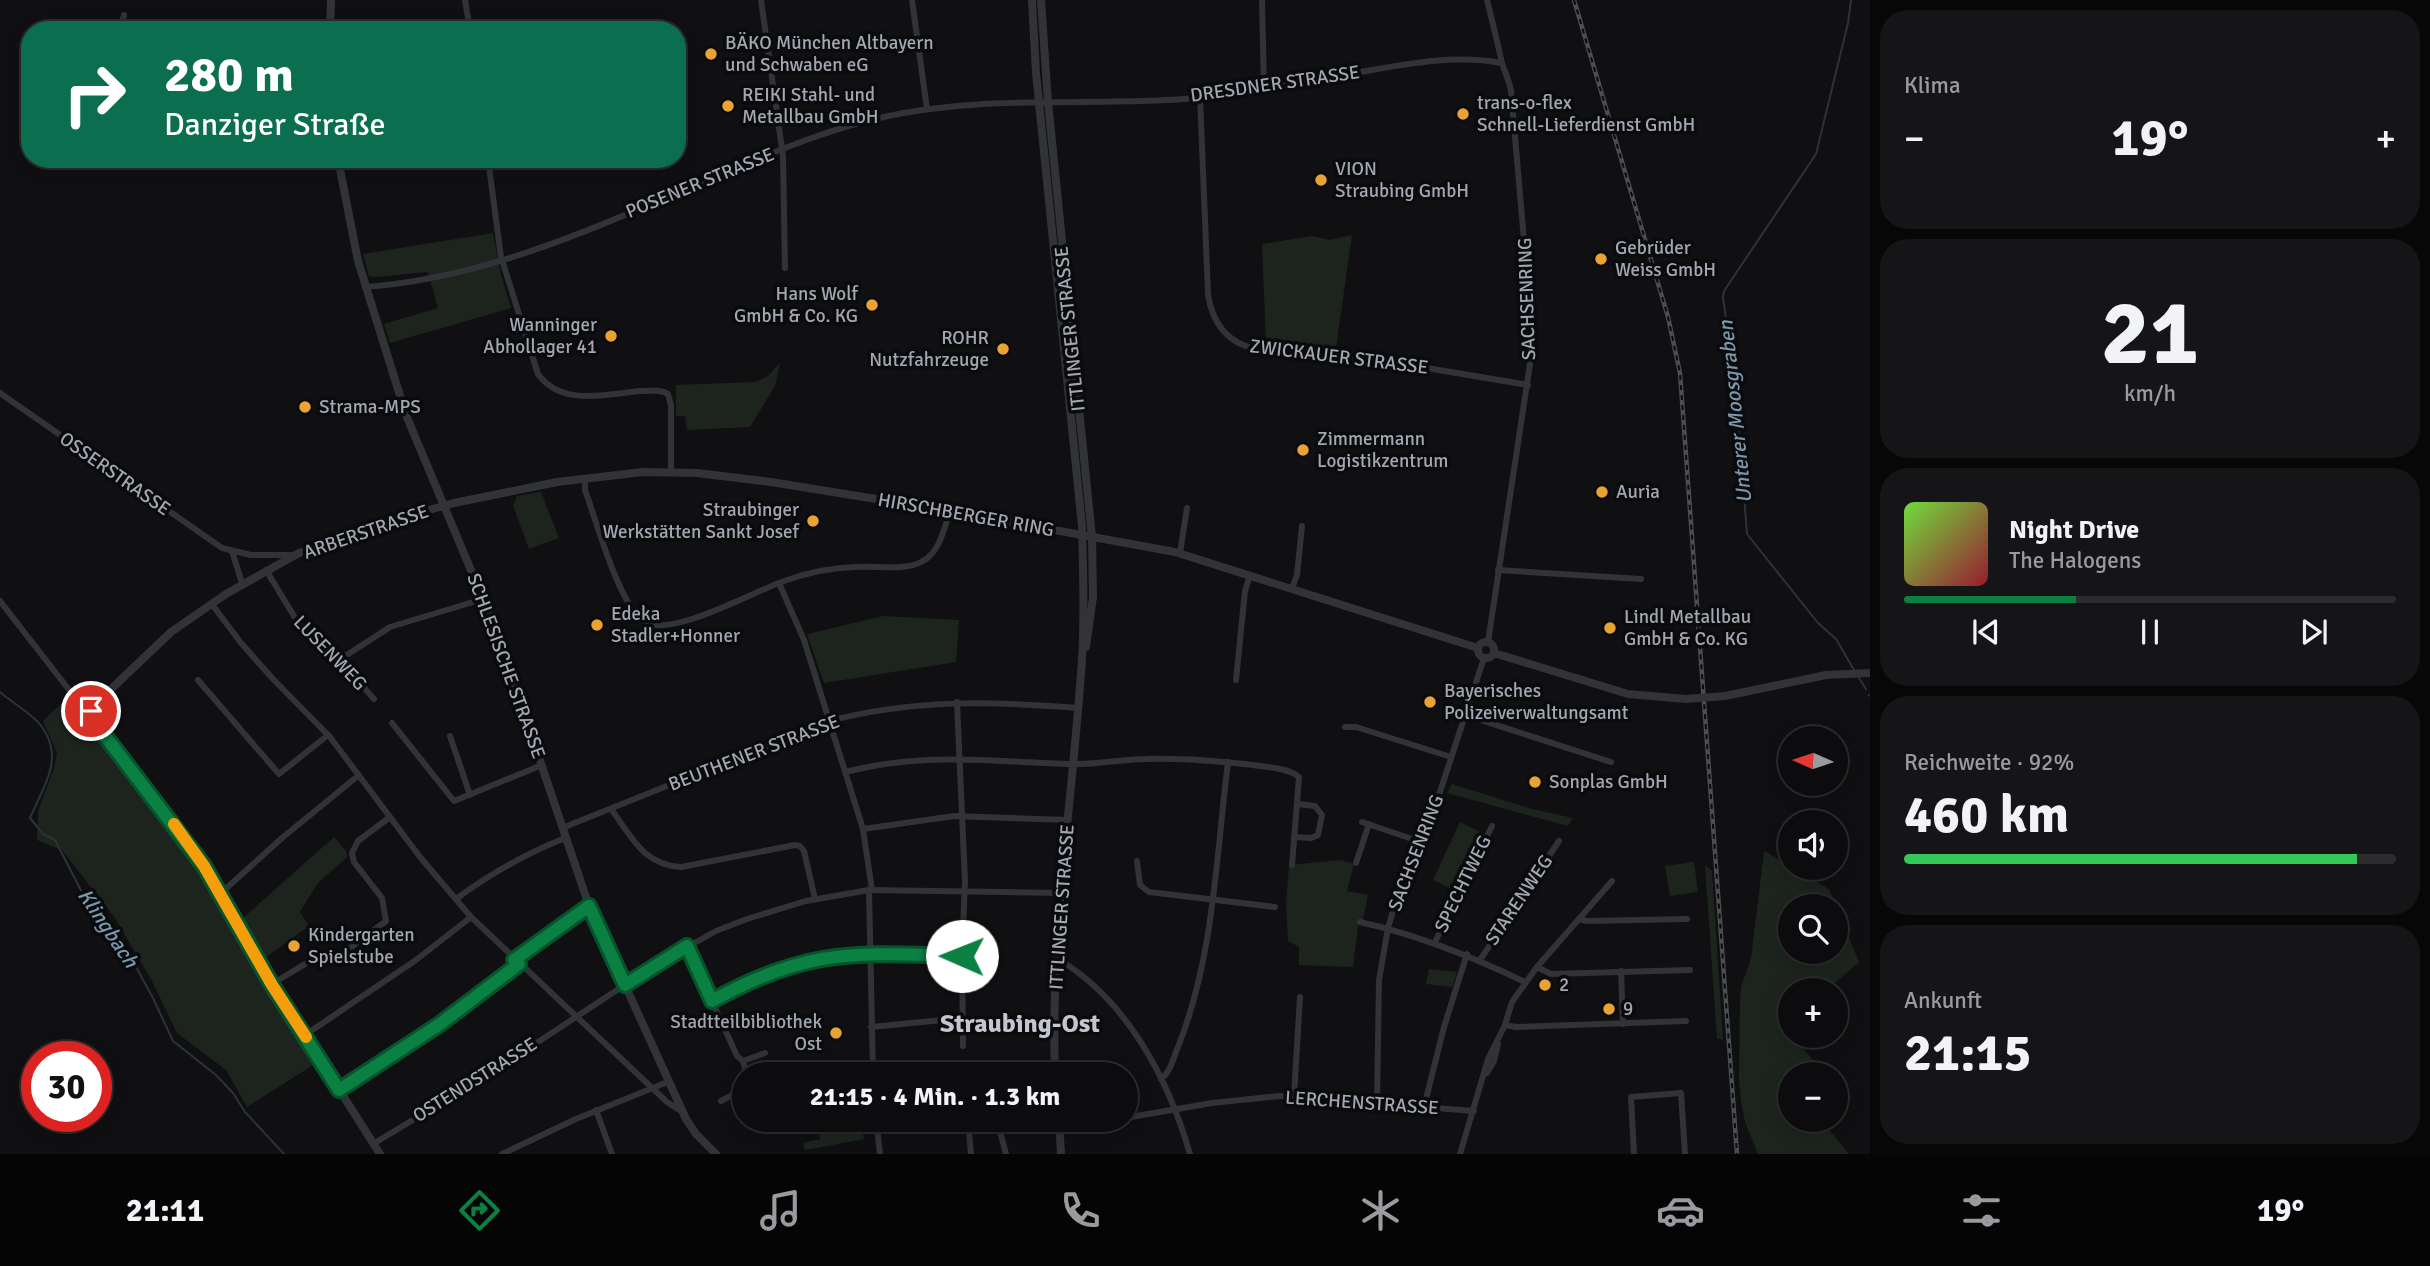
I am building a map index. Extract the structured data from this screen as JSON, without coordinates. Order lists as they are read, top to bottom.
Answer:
{
  "streets": {
    "street": [
      "DRESDNER STRASSE",
      "POSENER STRASSE",
      "SACHSENRING",
      "ITTLINGER STRASSE",
      "ZWICKAUER STRASSE",
      "OSSERSTRASSE",
      "HIRSCHBERGER RING",
      "ARBERSTRASSE",
      "LUSENWEG",
      "SCHLESISCHE STRASSE",
      "BEUTHENER STRASSE",
      "SPECHTWEG",
      "STARENWEG",
      "OSTENDSTRASSE",
      "LERCHENSTRASSE"
    ]
  },
  "crossings": [
    ["DRESDNER STRASSE", "POSENER STRASSE"],
    ["DRESDNER STRASSE", "SACHSENRING"],
    ["DRESDNER STRASSE", "ITTLINGER STRASSE"],
    ["DRESDNER STRASSE", "ZWICKAUER STRASSE"],
    ["POSENER STRASSE", "ITTLINGER STRASSE"],
    ["POSENER STRASSE", "SCHLESISCHE STRASSE"],
    ["SACHSENRING", "ZWICKAUER STRASSE"],
    ["SACHSENRING", "HIRSCHBERGER RING"],
    ["SACHSENRING", "LERCHENSTRASSE"],
    ["ITTLINGER STRASSE", "HIRSCHBERGER RING"],
    ["ITTLINGER STRASSE", "BEUTHENER STRASSE"],
    ["ITTLINGER STRASSE", "OSTENDSTRASSE"],
    ["OSSERSTRASSE", "ARBERSTRASSE"],
    ["HIRSCHBERGER RING", "ARBERSTRASSE"],
    ["HIRSCHBERGER RING", "SCHLESISCHE STRASSE"],
    ["ARBERSTRASSE", "LUSENWEG"],
    ["ARBERSTRASSE", "SCHLESISCHE STRASSE"],
    ["SCHLESISCHE STRASSE", "BEUTHENER STRASSE"],
    ["SCHLESISCHE STRASSE", "OSTENDSTRASSE"]
  ],
  "districts": ["Straubing-Ost"],
  "water": ["Unterer Moosgraben", "Klingbach"],
  "places": [
    "BÄKO München Altbayern und Schwaben eG",
    "REIKI Stahl- und Metallbau GmbH",
    "trans-o-flex Schnell-Lieferdienst GmbH",
    "VION Straubing GmbH",
    "Gebrüder Weiss GmbH",
    "Hans Wolf GmbH & Co. KG",
    "Wanninger Abhollager 41",
    "ROHR Nutzfahrzeuge",
    "Strama-MPS",
    "Zimmermann Logistikzentrum",
    "Auria",
    "Straubinger Werkstätten Sankt Josef",
    "Edeka Stadler+Honner",
    "Lindl Metallbau GmbH & Co. KG",
    "Bayerisches Polizeiverwaltungsamt",
    "Sonplas GmbH",
    "Kindergarten Spielstube",
    "2",
    "9",
    "Stadtteilbibliothek Ost"
  ],
  "north": "left",
  "page": {
    "tile": [
      "Klima",
      ["21", "km/h"],
      ["Reichweite · 92%", "460 km"],
      ["Ankunft", "21:15"]
    ],
    "turn": ["280 m", "Danziger Straße"],
    "heat": ["−", "19°", "+"],
    "song": ["Night Drive", "The Halogens"],
    "map_buttons": ["+", "−"],
    "limit": "30",
    "trip": "21:15 · 4 Min. · 1.3 km",
    "tabs": ["21:11", "19°"]
  }
}
